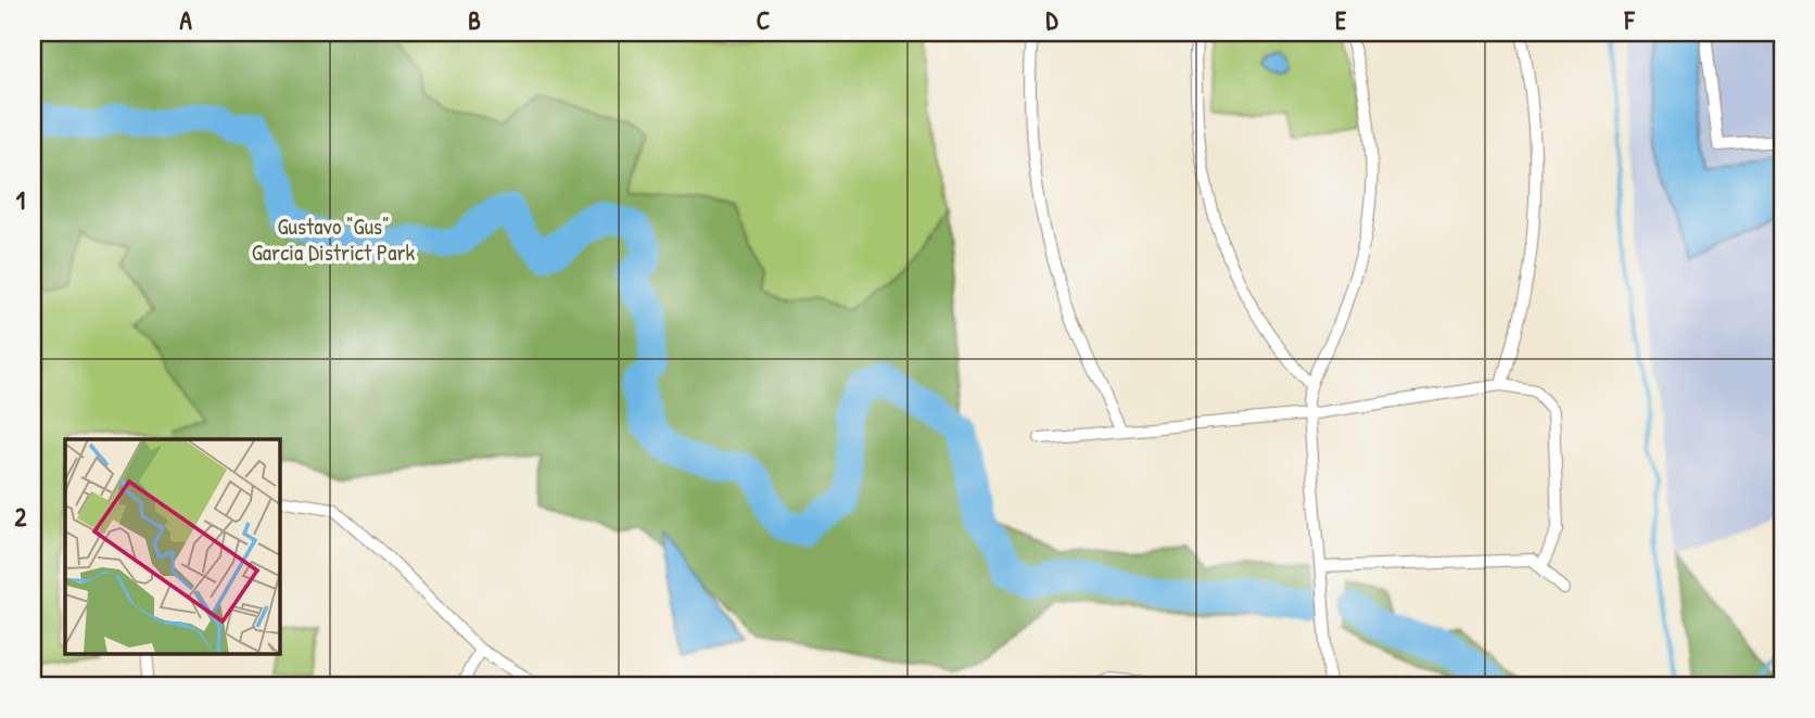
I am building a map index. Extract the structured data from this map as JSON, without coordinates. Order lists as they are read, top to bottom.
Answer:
{
  "parks": ["Gustavo \"Gus\" Garcia District Park"],
  "grid": {
    "columns": [
      "A",
      "B",
      "C",
      "D",
      "E",
      "F"
    ],
    "rows": ["1", "2"]
  }
}
